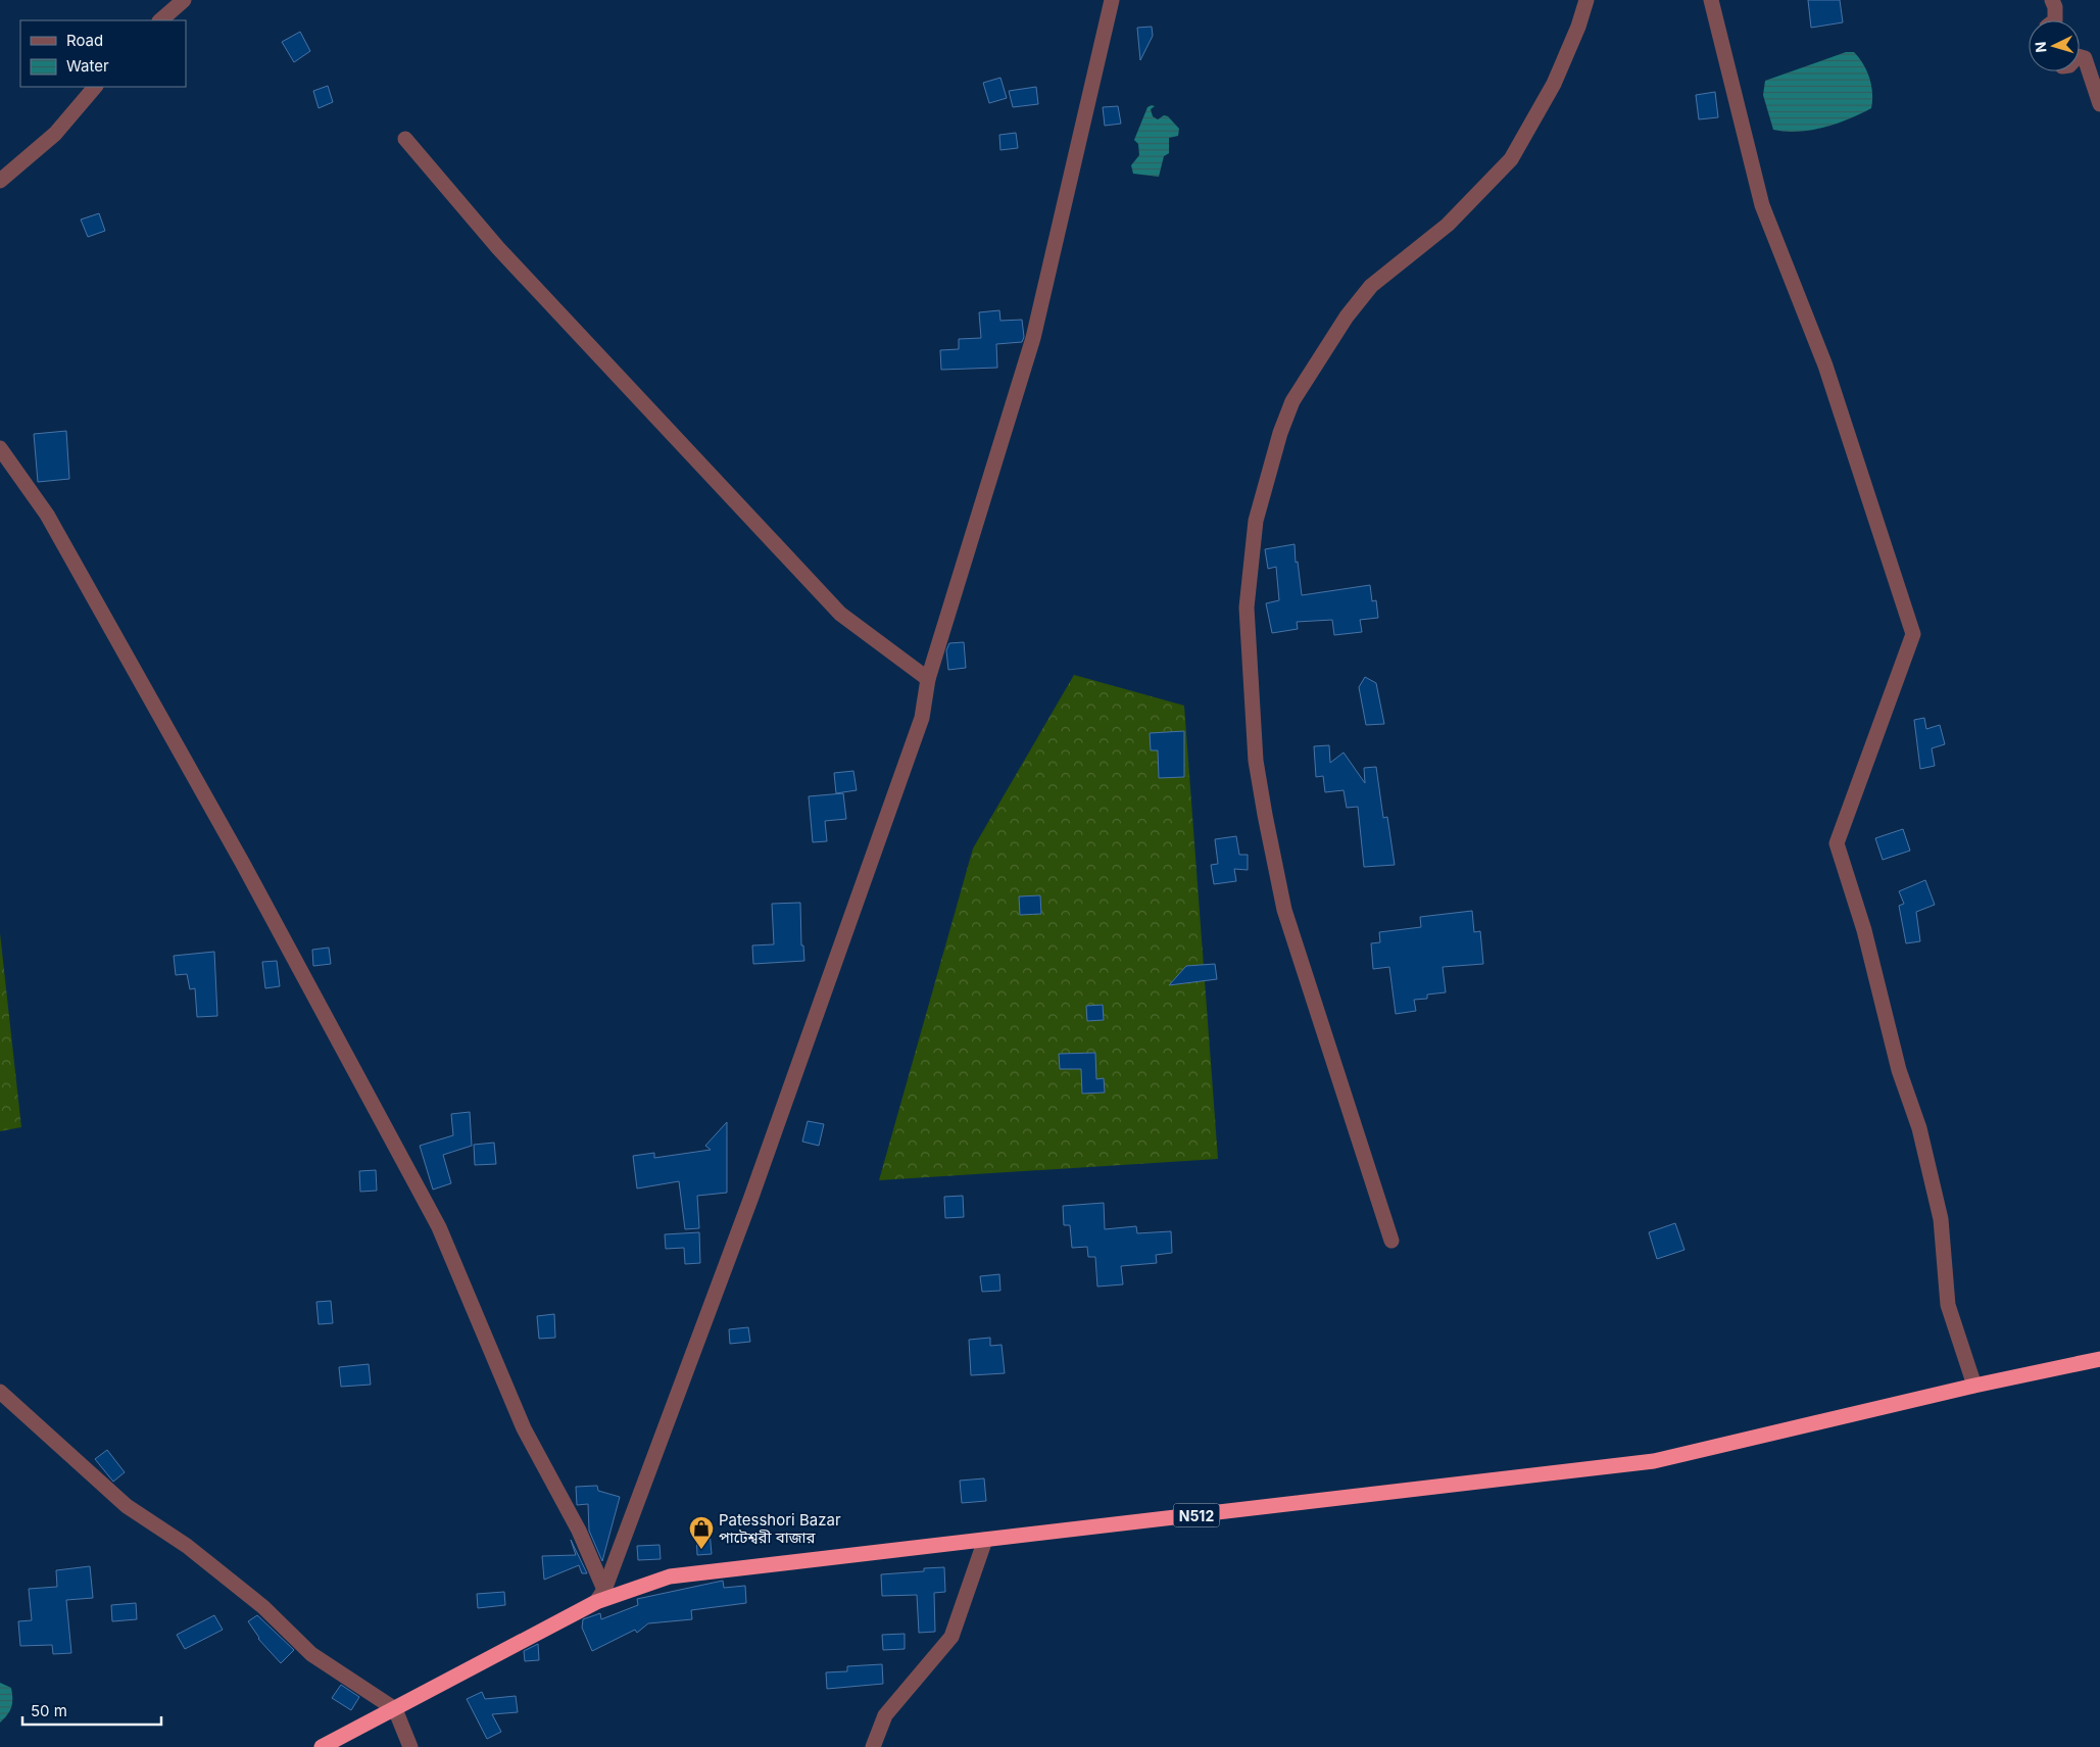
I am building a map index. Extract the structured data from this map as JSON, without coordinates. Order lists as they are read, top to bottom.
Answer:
{
  "streets": {
    "highway": ["N512"]
  },
  "places": {
    "shop": ["Patesshori Bazar পাটেশ্বরী বাজার"]
  },
  "legend": ["Road", "Water"],
  "scale_bar": "50 m",
  "north": "left"
}
